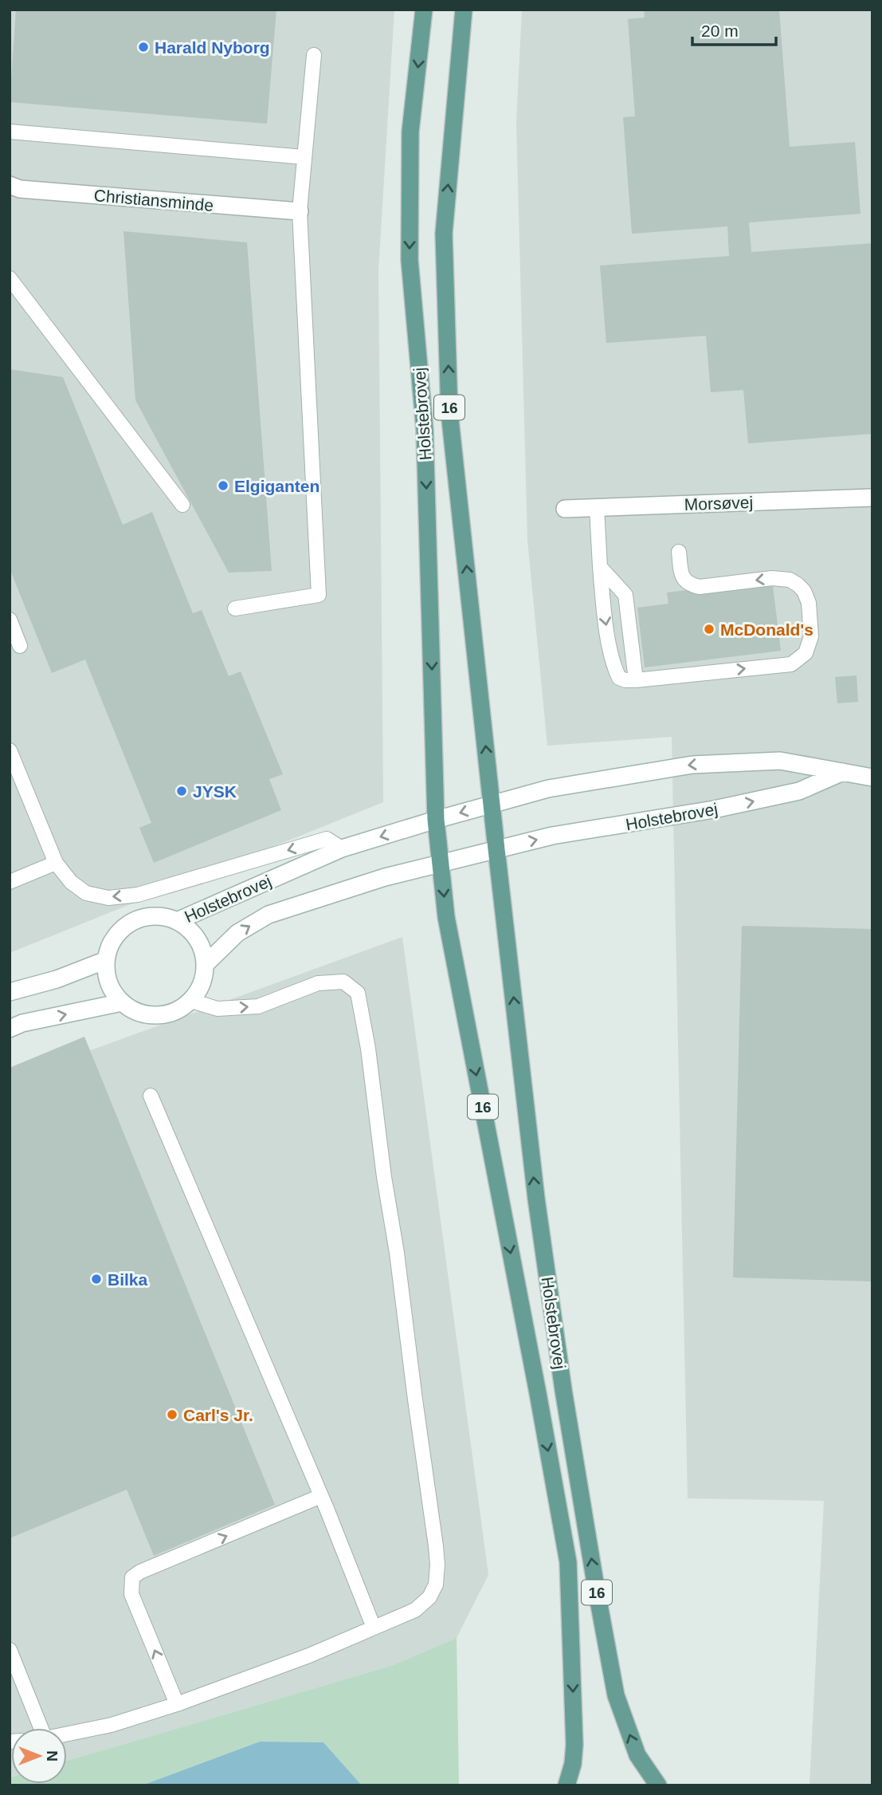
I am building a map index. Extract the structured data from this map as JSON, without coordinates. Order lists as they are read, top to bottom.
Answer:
{
  "streets": {
    "main road": ["16", "Holstebrovej"],
    "street": ["Christiansminde", "Morsøvej"]
  },
  "places": [
    "Harald Nyborg",
    "Elgiganten",
    "McDonald's",
    "JYSK",
    "Bilka",
    "Carl's Jr."
  ],
  "scale_bar": "20 m",
  "north": "right"
}
